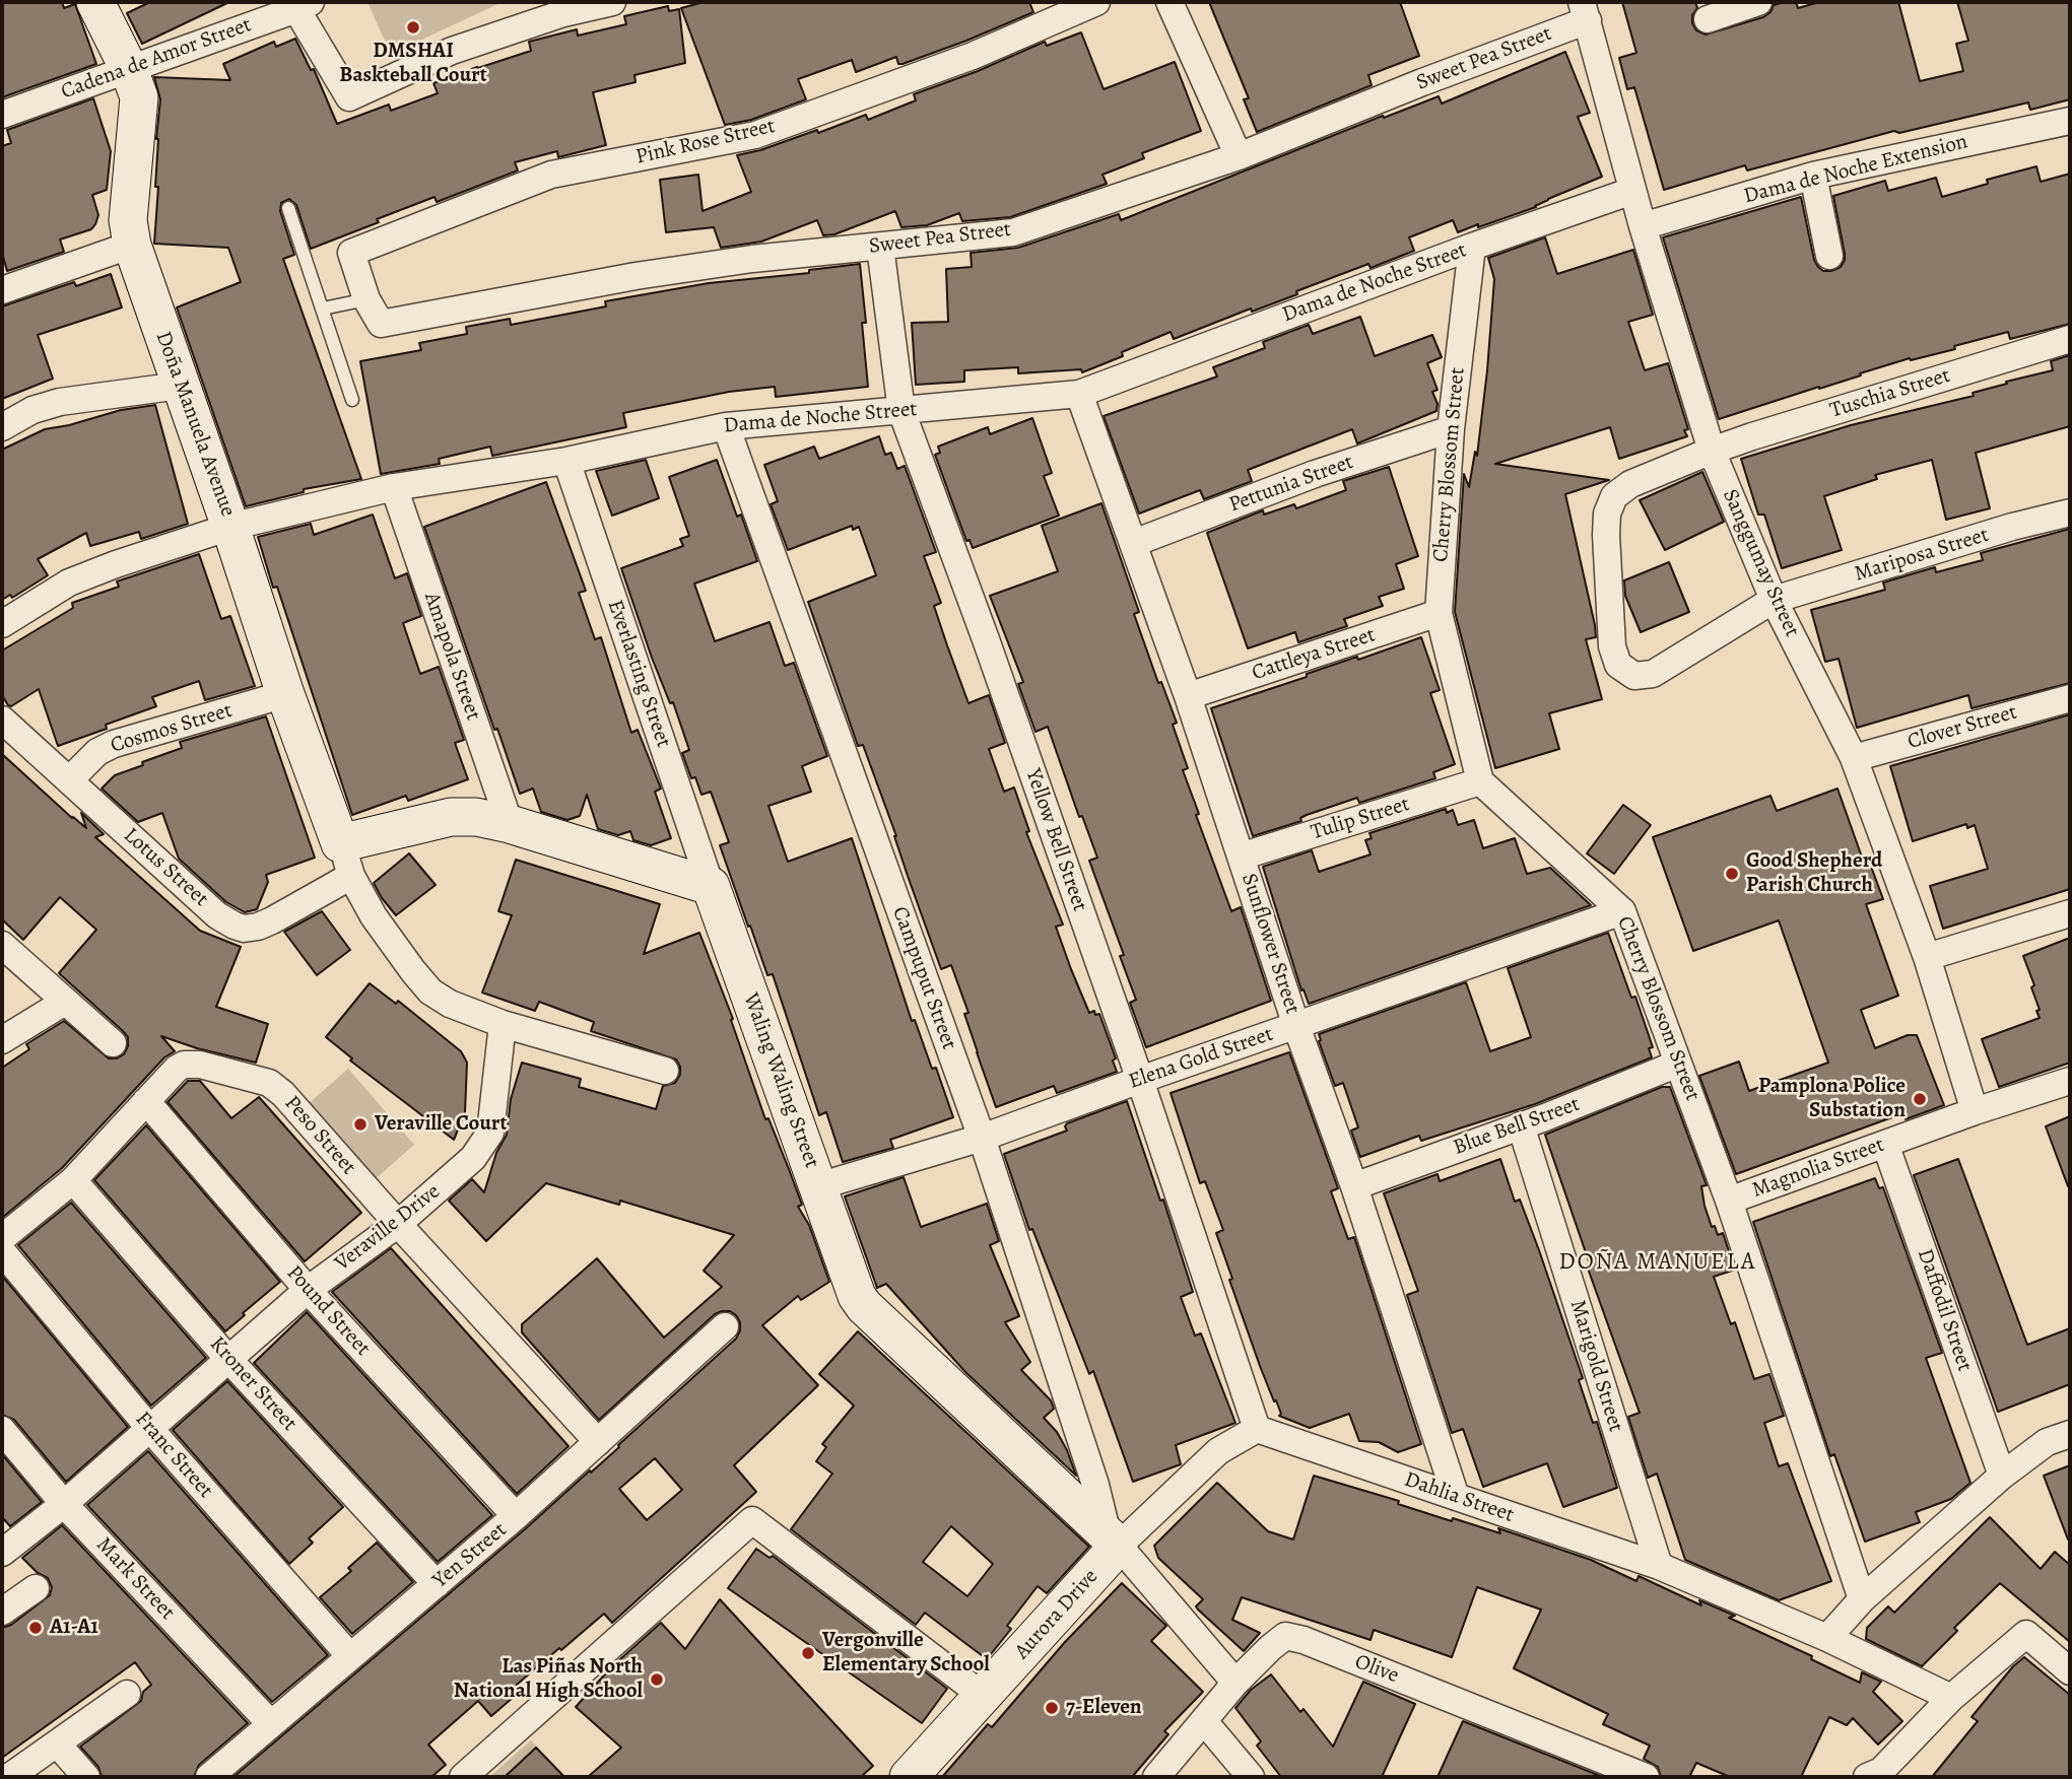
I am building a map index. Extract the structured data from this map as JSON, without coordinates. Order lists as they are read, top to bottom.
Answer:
{
  "streets": {
    "street": [
      "Cadena de Amor Street",
      "Sweet Pea Street",
      "Pink Rose Street",
      "Dama de Noche Extension",
      "Dama de Noche Street",
      "Tuschia Street",
      "Doña Manuela Avenue",
      "Cherry Blossom Street",
      "Pettunia Street",
      "Mariposa Street",
      "Sanggumay Street",
      "Cattleya Street",
      "Amapola Street",
      "Everlasting Street",
      "Clover Street",
      "Cosmos Street",
      "Tulip Street",
      "Yellow Bell Street",
      "Lotus Street",
      "Sunflower Street",
      "Campuput Street",
      "Elena Gold Street",
      "Waling Waling Street",
      "Blue Bell Street",
      "Peso Street",
      "Magnolia Street",
      "Veraville Drive",
      "Daffodil Street",
      "Pound Street",
      "Marigold Street",
      "Kroner Street",
      "Franc Street",
      "Dahlia Street",
      "Yen Street",
      "Mark Street",
      "Aurora Drive",
      "Olive"
    ]
  },
  "crossings": [
    ["Cadena de Amor Street", "Doña Manuela Avenue"],
    ["Sweet Pea Street", "Pink Rose Street"],
    ["Sweet Pea Street", "Sanggumay Street"],
    ["Sweet Pea Street", "Yellow Bell Street"],
    ["Dama de Noche Extension", "Sanggumay Street"],
    ["Dama de Noche Street", "Doña Manuela Avenue"],
    ["Dama de Noche Street", "Cherry Blossom Street"],
    ["Dama de Noche Street", "Sanggumay Street"],
    ["Dama de Noche Street", "Amapola Street"],
    ["Dama de Noche Street", "Everlasting Street"],
    ["Dama de Noche Street", "Yellow Bell Street"],
    ["Dama de Noche Street", "Sunflower Street"],
    ["Dama de Noche Street", "Campuput Street"],
    ["Tuschia Street", "Mariposa Street"],
    ["Tuschia Street", "Sanggumay Street"],
    ["Doña Manuela Avenue", "Cosmos Street"],
    ["Doña Manuela Avenue", "Lotus Street"],
    ["Cherry Blossom Street", "Pettunia Street"],
    ["Cherry Blossom Street", "Cattleya Street"],
    ["Cherry Blossom Street", "Tulip Street"],
    ["Cherry Blossom Street", "Elena Gold Street"],
    ["Cherry Blossom Street", "Blue Bell Street"],
    ["Cherry Blossom Street", "Magnolia Street"],
    ["Pettunia Street", "Sunflower Street"],
    ["Mariposa Street", "Sanggumay Street"],
    ["Sanggumay Street", "Clover Street"],
    ["Sanggumay Street", "Magnolia Street"],
    ["Cattleya Street", "Sunflower Street"],
    ["Everlasting Street", "Waling Waling Street"],
    ["Cosmos Street", "Lotus Street"],
    ["Tulip Street", "Sunflower Street"],
    ["Yellow Bell Street", "Elena Gold Street"],
    ["Yellow Bell Street", "Dahlia Street"],
    ["Sunflower Street", "Elena Gold Street"],
    ["Sunflower Street", "Blue Bell Street"],
    ["Sunflower Street", "Dahlia Street"],
    ["Campuput Street", "Elena Gold Street"],
    ["Campuput Street", "Waling Waling Street"],
    ["Campuput Street", "Aurora Drive"],
    ["Elena Gold Street", "Waling Waling Street"],
    ["Waling Waling Street", "Aurora Drive"],
    ["Blue Bell Street", "Marigold Street"],
    ["Peso Street", "Veraville Drive"],
    ["Peso Street", "Pound Street"],
    ["Peso Street", "Kroner Street"],
    ["Peso Street", "Yen Street"],
    ["Magnolia Street", "Daffodil Street"],
    ["Veraville Drive", "Pound Street"],
    ["Veraville Drive", "Kroner Street"],
    ["Veraville Drive", "Franc Street"],
    ["Veraville Drive", "Mark Street"],
    ["Pound Street", "Yen Street"],
    ["Marigold Street", "Dahlia Street"],
    ["Kroner Street", "Yen Street"],
    ["Franc Street", "Yen Street"],
    ["Yen Street", "Mark Street"]
  ],
  "districts": ["DOÑA MANUELA"],
  "places": [
    "DMSHAI Baskteball Court",
    "Good Shepherd Parish Church",
    "Pamplona Police Substation",
    "Veraville Court",
    "A1-A1",
    "Vergonville Elementary School",
    "Las Piñas North National High School",
    "7-Eleven"
  ]
}
